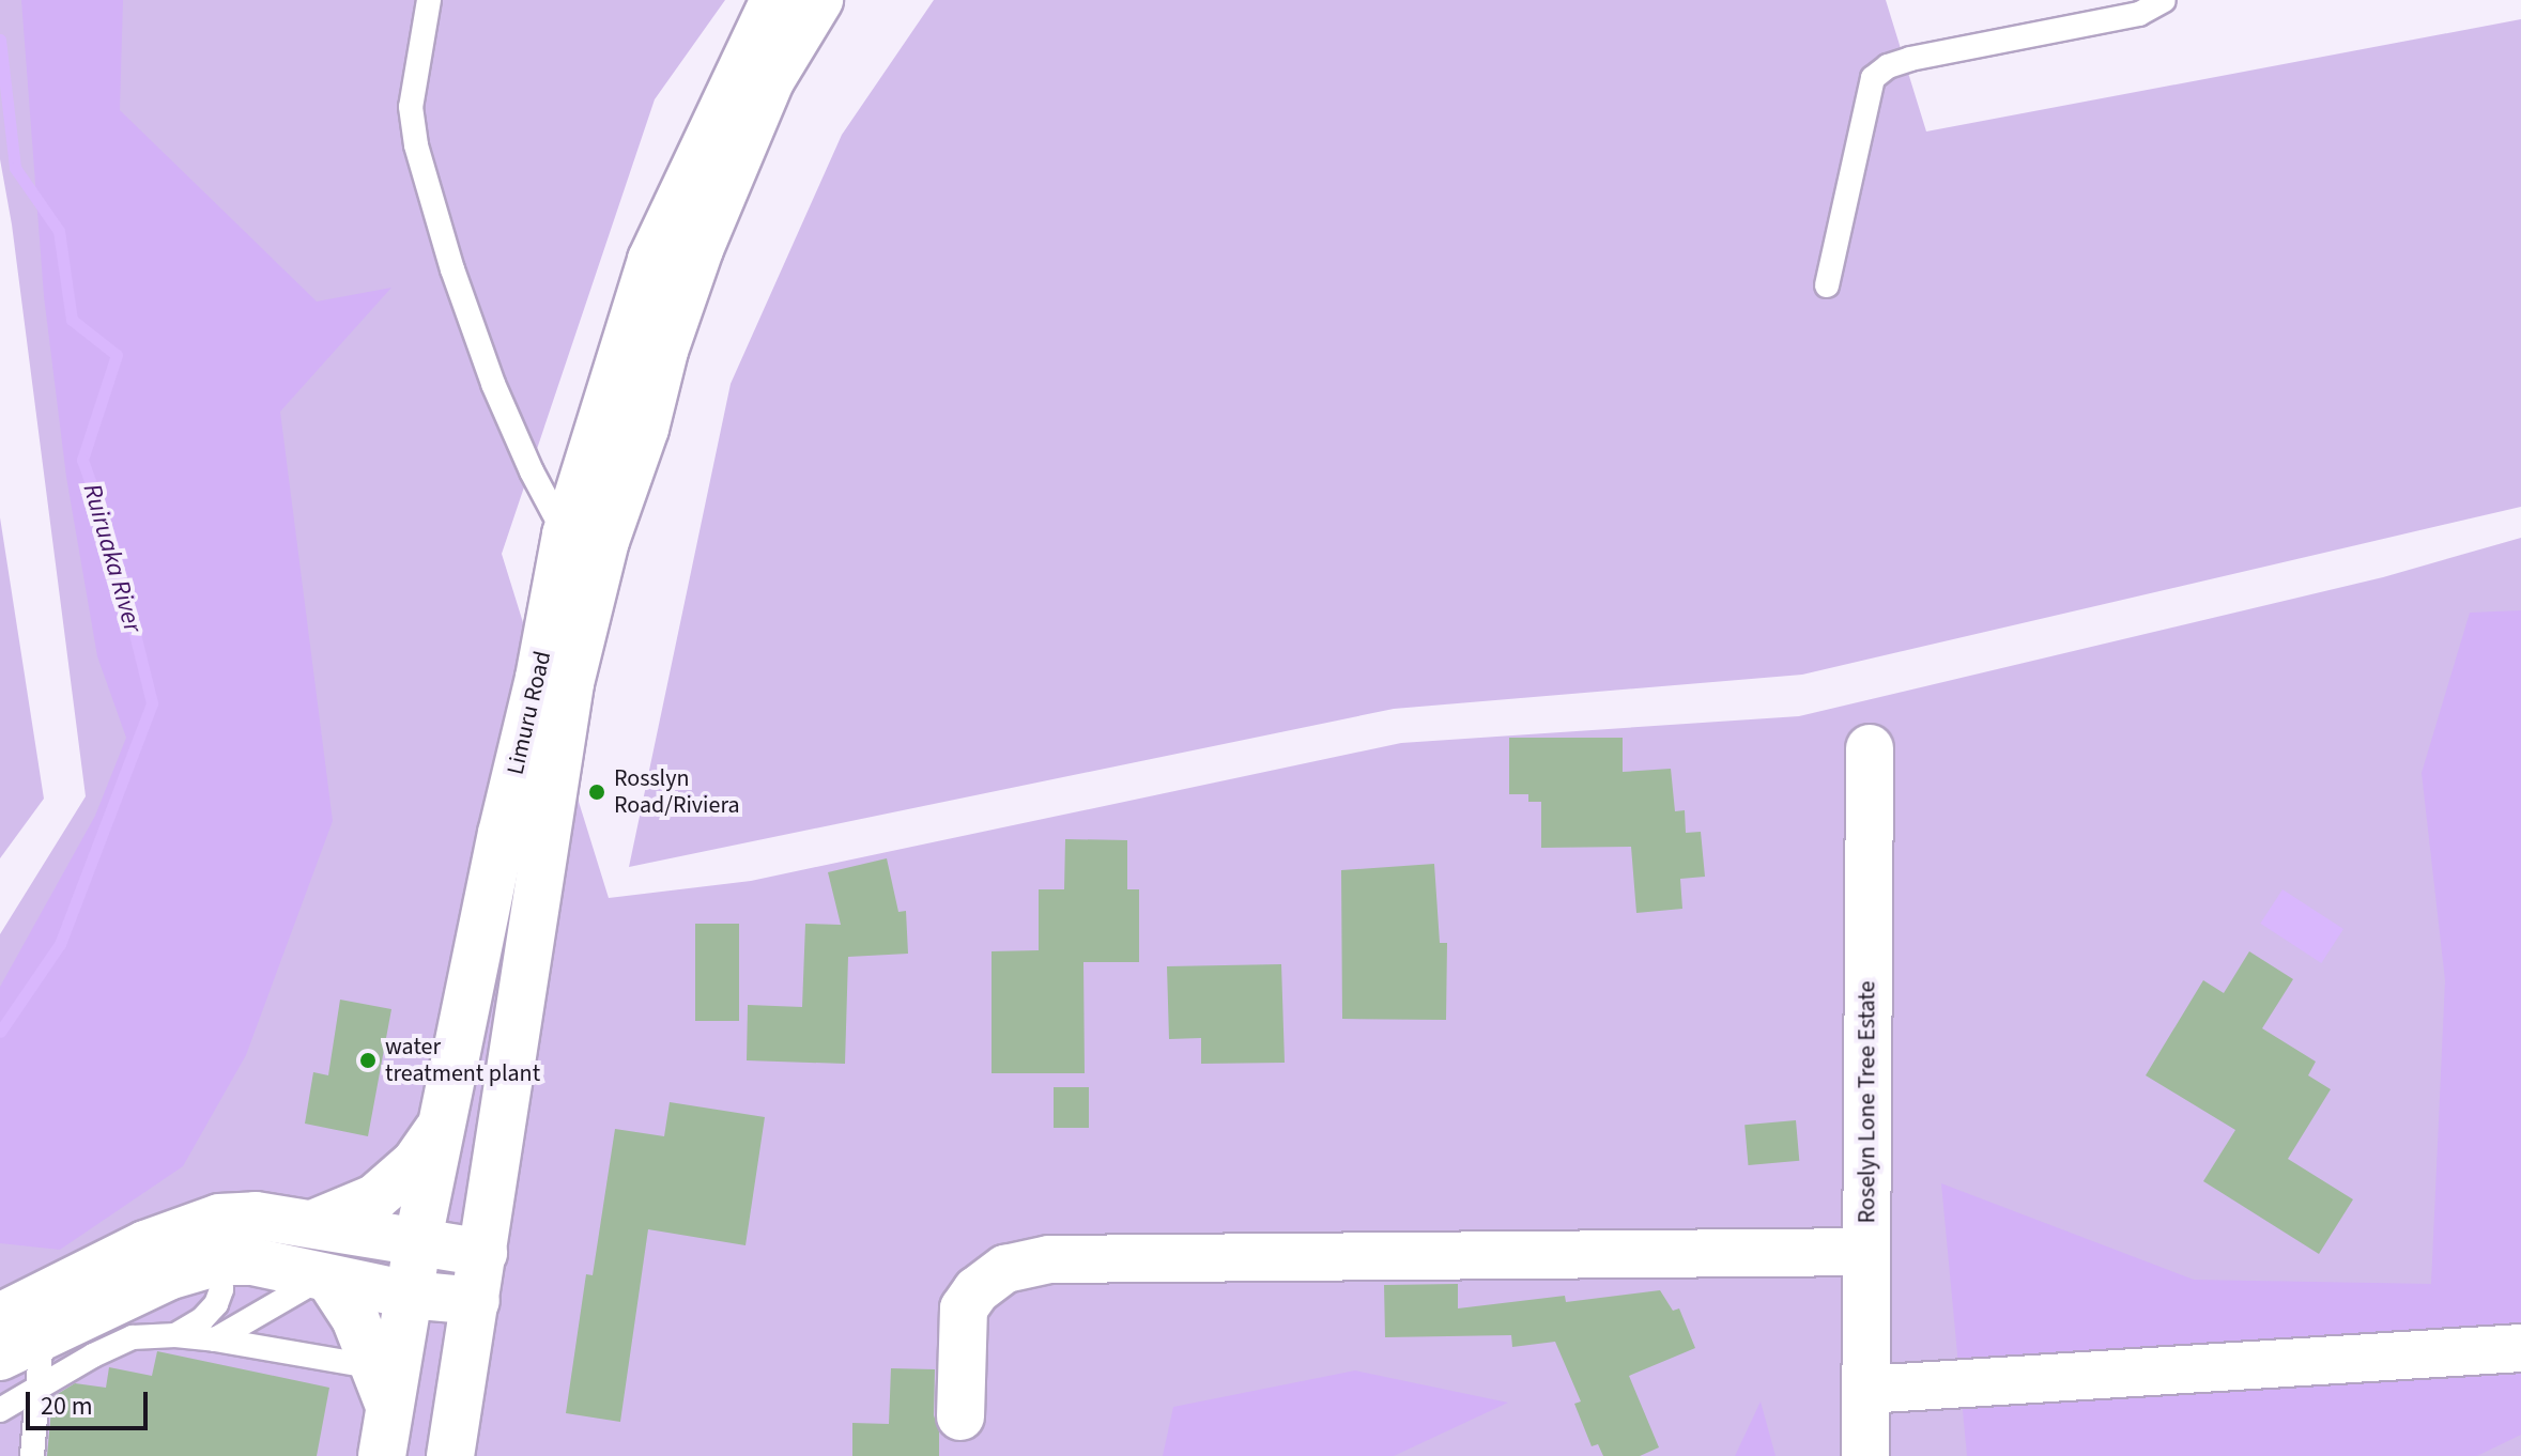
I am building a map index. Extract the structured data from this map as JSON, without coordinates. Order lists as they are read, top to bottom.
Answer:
{
  "streets": {
    "street": ["Limuru Road", "Roselyn Lone Tree Estate"]
  },
  "water": ["Ruiruaka River"],
  "places": ["Rosslyn Road/Riviera", "water treatment plant"],
  "scale_bar": "20 m"
}
